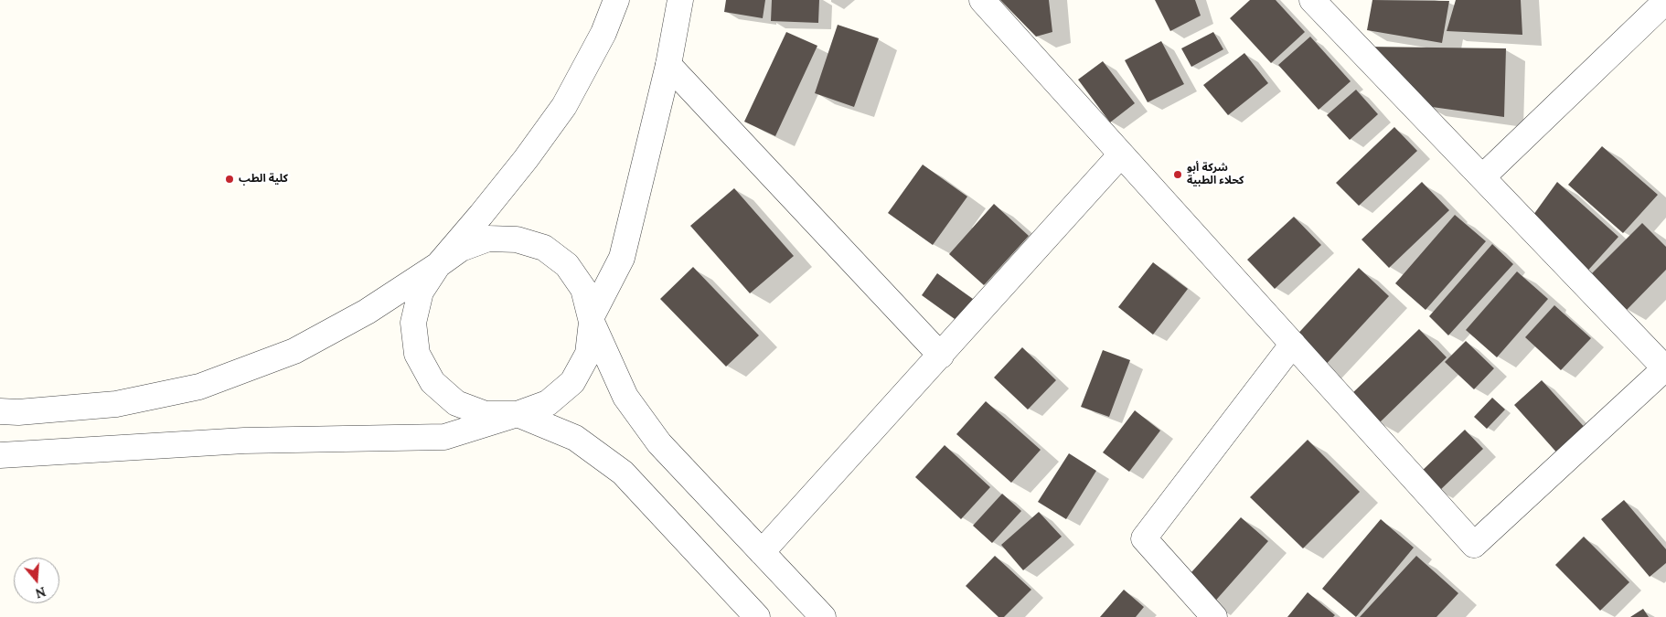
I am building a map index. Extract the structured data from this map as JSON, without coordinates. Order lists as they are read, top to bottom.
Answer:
{
  "places": ["شركة أبو كحلاء الطبية", "كلية الطب"],
  "north": "bottom"
}
